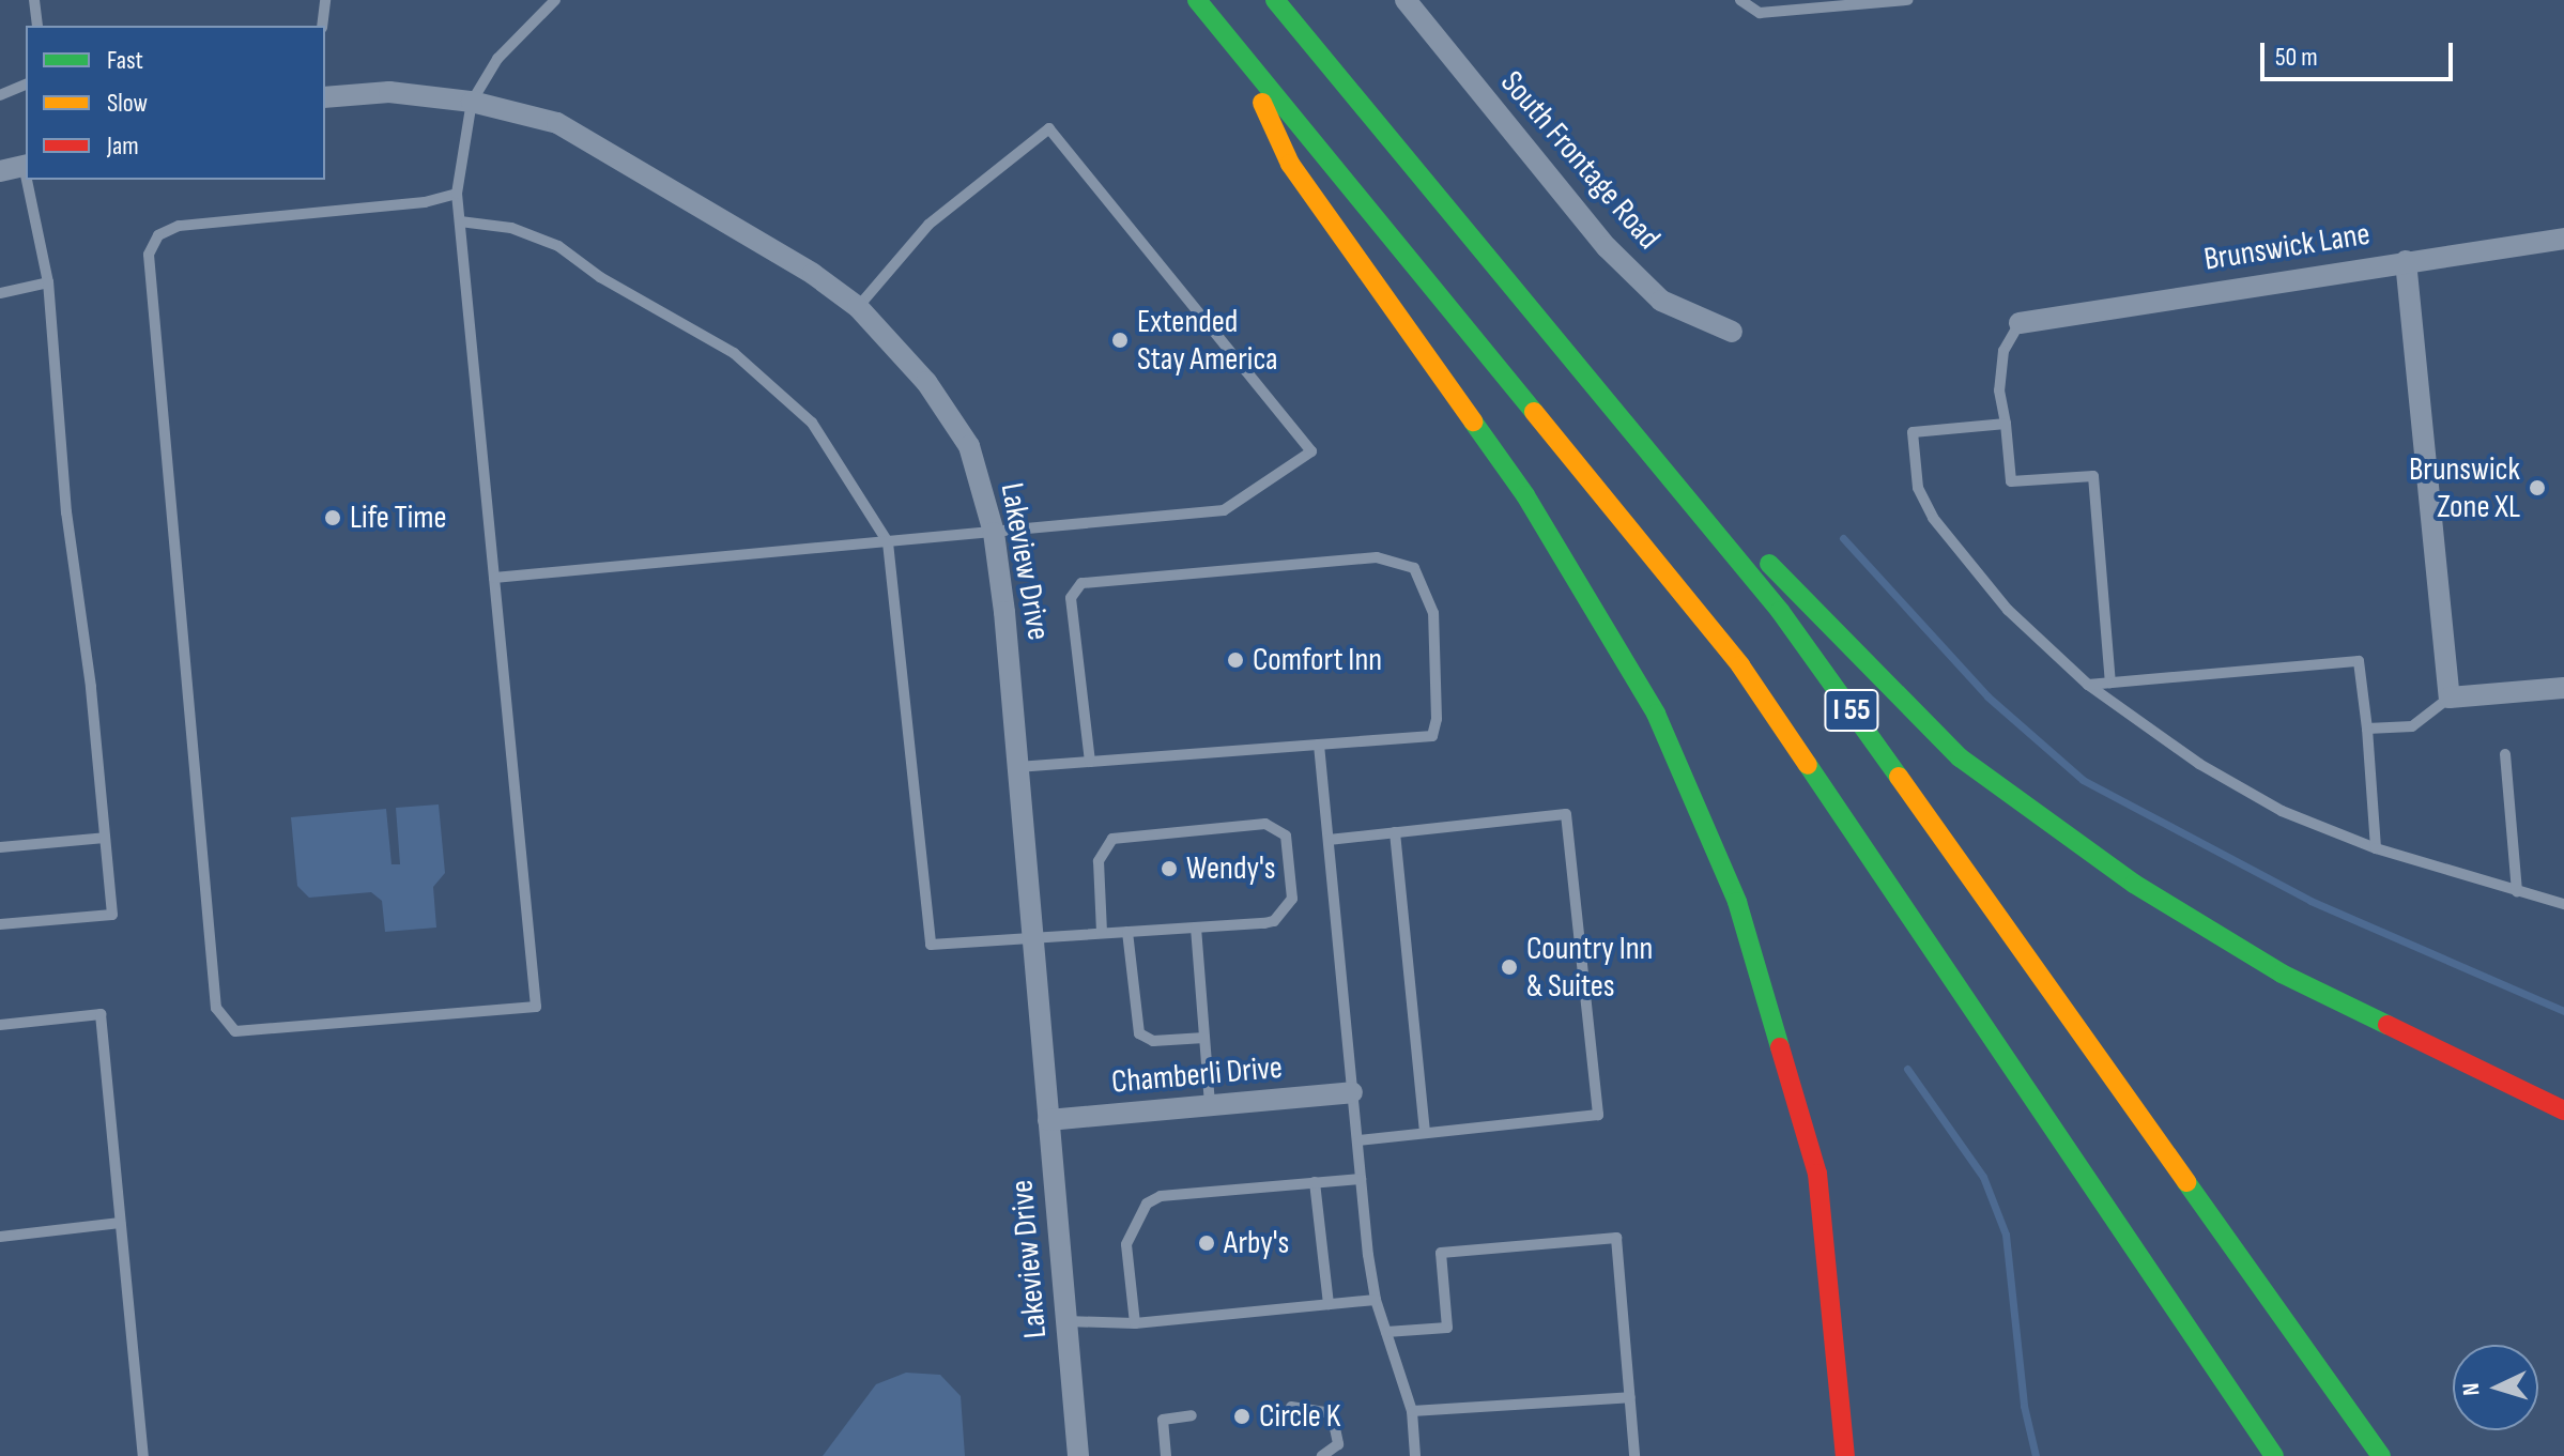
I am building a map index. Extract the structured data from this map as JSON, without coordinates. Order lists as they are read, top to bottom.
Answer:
{
  "streets": {
    "highway": ["I 55"],
    "street": [
      "South Frontage Road",
      "Brunswick Lane",
      "Lakeview Drive",
      "Chamberli Drive"
    ]
  },
  "crossings": [
    ["Lakeview Drive", "Chamberli Drive"]
  ],
  "places": [
    "Extended Stay America",
    "Brunswick Zone XL",
    "Life Time",
    "Comfort Inn",
    "Wendy's",
    "Country Inn & Suites",
    "Arby's",
    "Circle K"
  ],
  "legend": ["Fast", "Slow", "Jam"],
  "scale_bar": "50 m",
  "north": "left"
}
